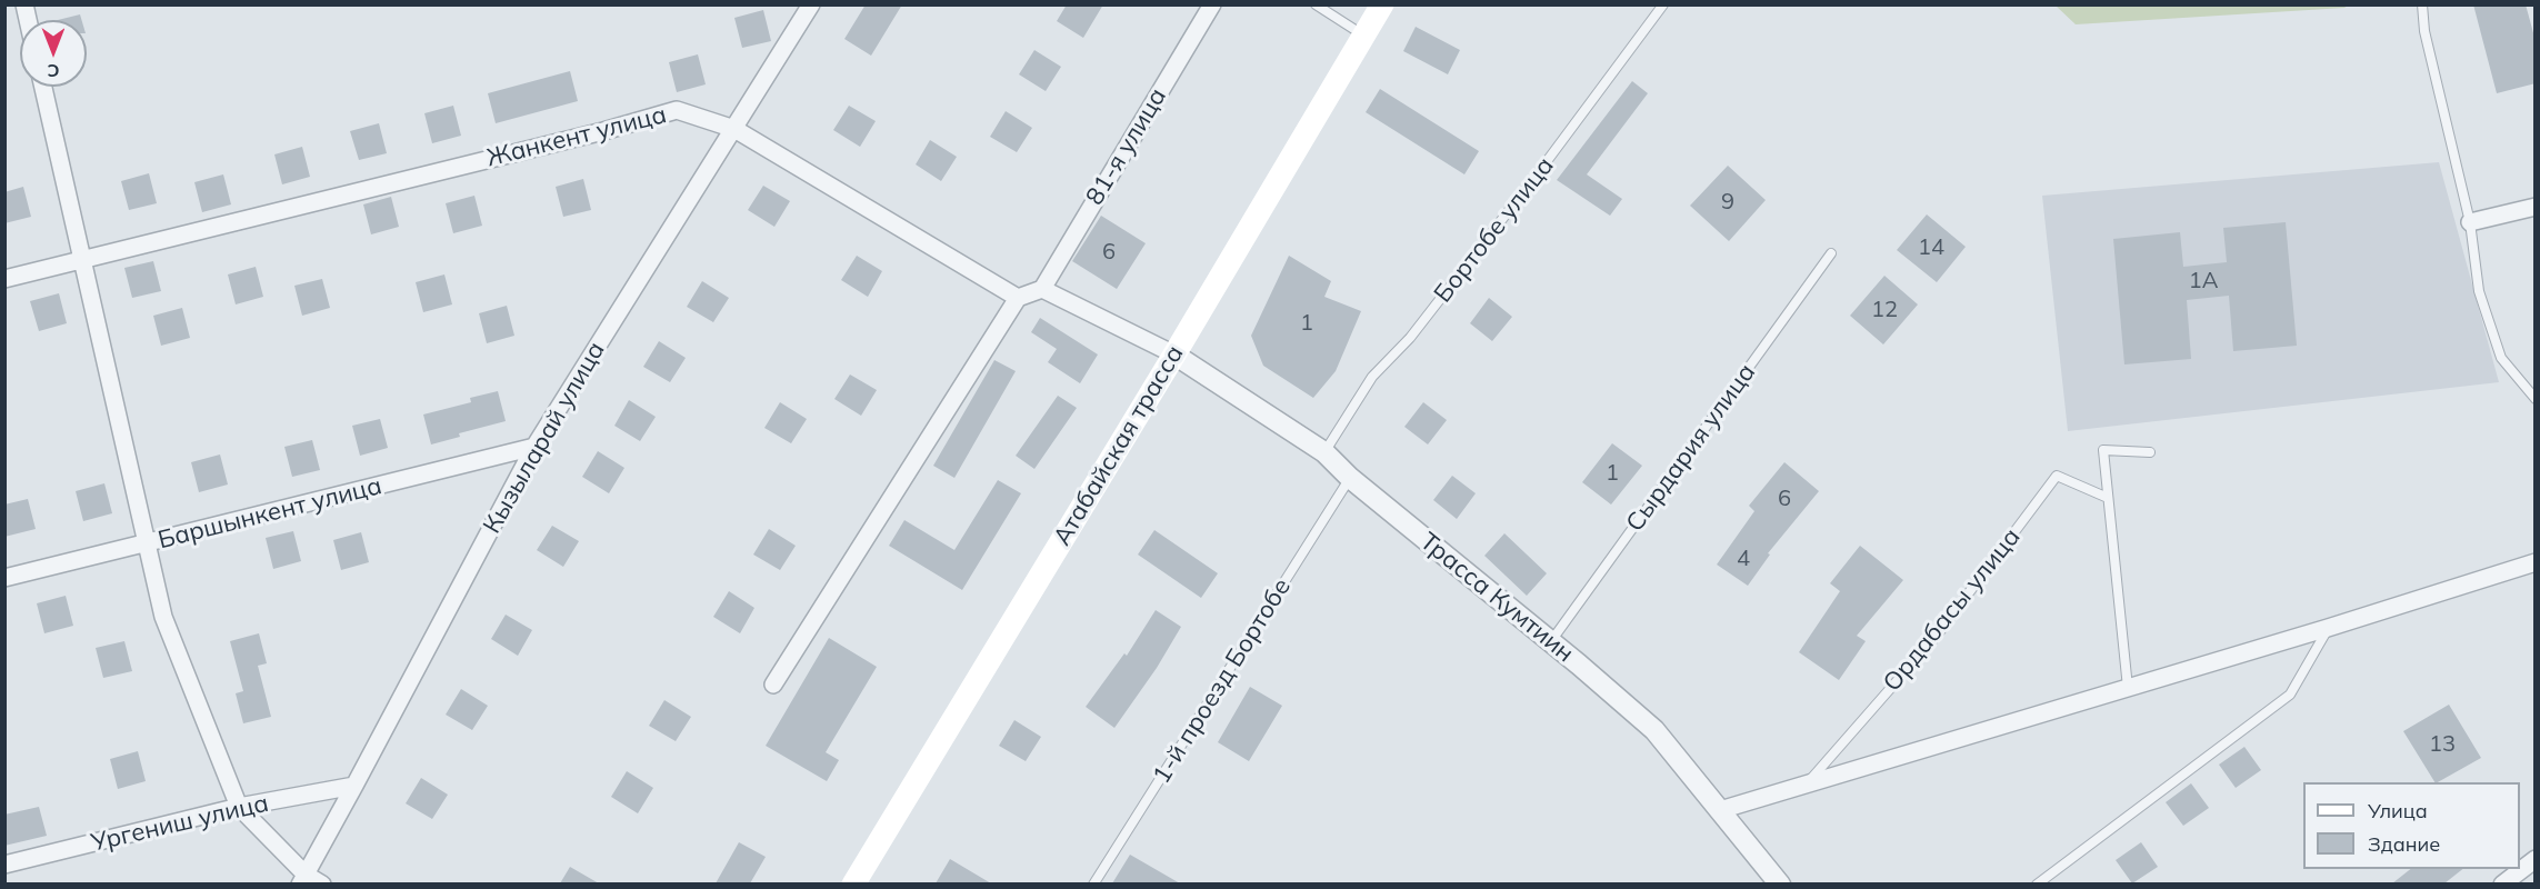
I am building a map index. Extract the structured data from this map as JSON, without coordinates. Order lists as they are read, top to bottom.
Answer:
{
  "streets": {
    "main road": ["Атабайская трасса"],
    "street": [
      "Жанкент улица",
      "81-я улица",
      "Кызыларай улица",
      "Баршынкент улица",
      "Трасса Кумтиин",
      "Ургениш улица"
    ],
    "lane": [
      "Бортобе улица",
      "Сырдария улица",
      "Ордабасы улица",
      "1-й проезд Бортобе"
    ]
  },
  "crossings": [
    ["Жанкент улица", "Кызыларай улица"],
    ["Бортобе улица", "Трасса Кумтиин"],
    ["Кызыларай улица", "Баршынкент улица"],
    ["Кызыларай улица", "Ургениш улица"],
    ["Атабайская трасса", "Трасса Кумтиин"],
    ["Сырдария улица", "Трасса Кумтиин"],
    ["Трасса Кумтиин", "1-й проезд Бортобе"]
  ],
  "house_numbers": [
    "9",
    "14",
    "6",
    "1А",
    "12",
    "1",
    "1",
    "6",
    "4",
    "13"
  ],
  "legend": ["Улица", "Здание"],
  "north": "bottom"
}
